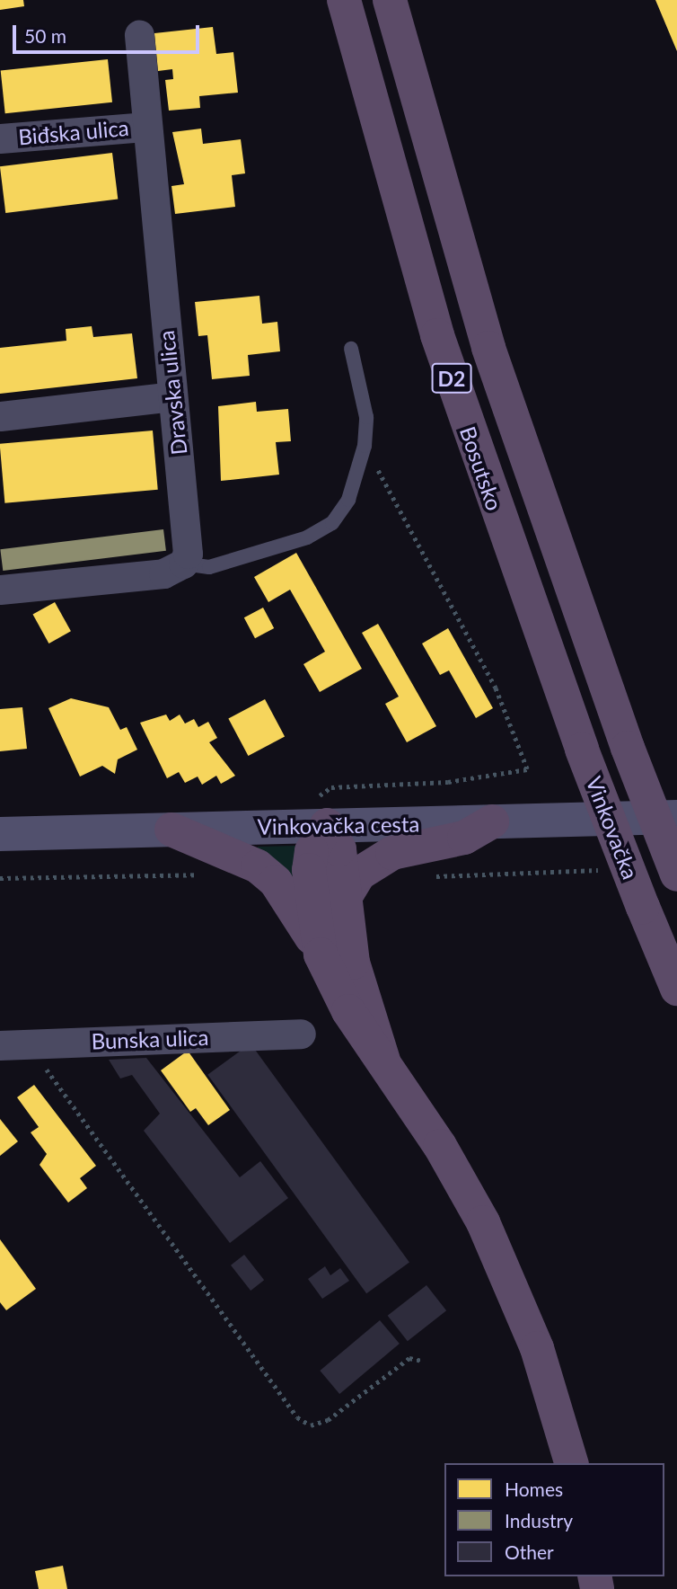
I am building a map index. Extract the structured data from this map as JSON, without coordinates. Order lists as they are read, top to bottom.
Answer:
{
  "streets": {
    "highway": ["D2", "Bosutsko", "Vinkovačka"],
    "main road": ["Vinkovačka cesta"],
    "street": ["Biđska ulica", "Dravska ulica", "Bunska ulica"]
  },
  "crossings": [
    ["Biđska ulica", "Dravska ulica"],
    ["Bosutsko", "Vinkovačka"]
  ],
  "legend": ["Homes", "Industry", "Other"],
  "scale_bar": "50 m"
}
